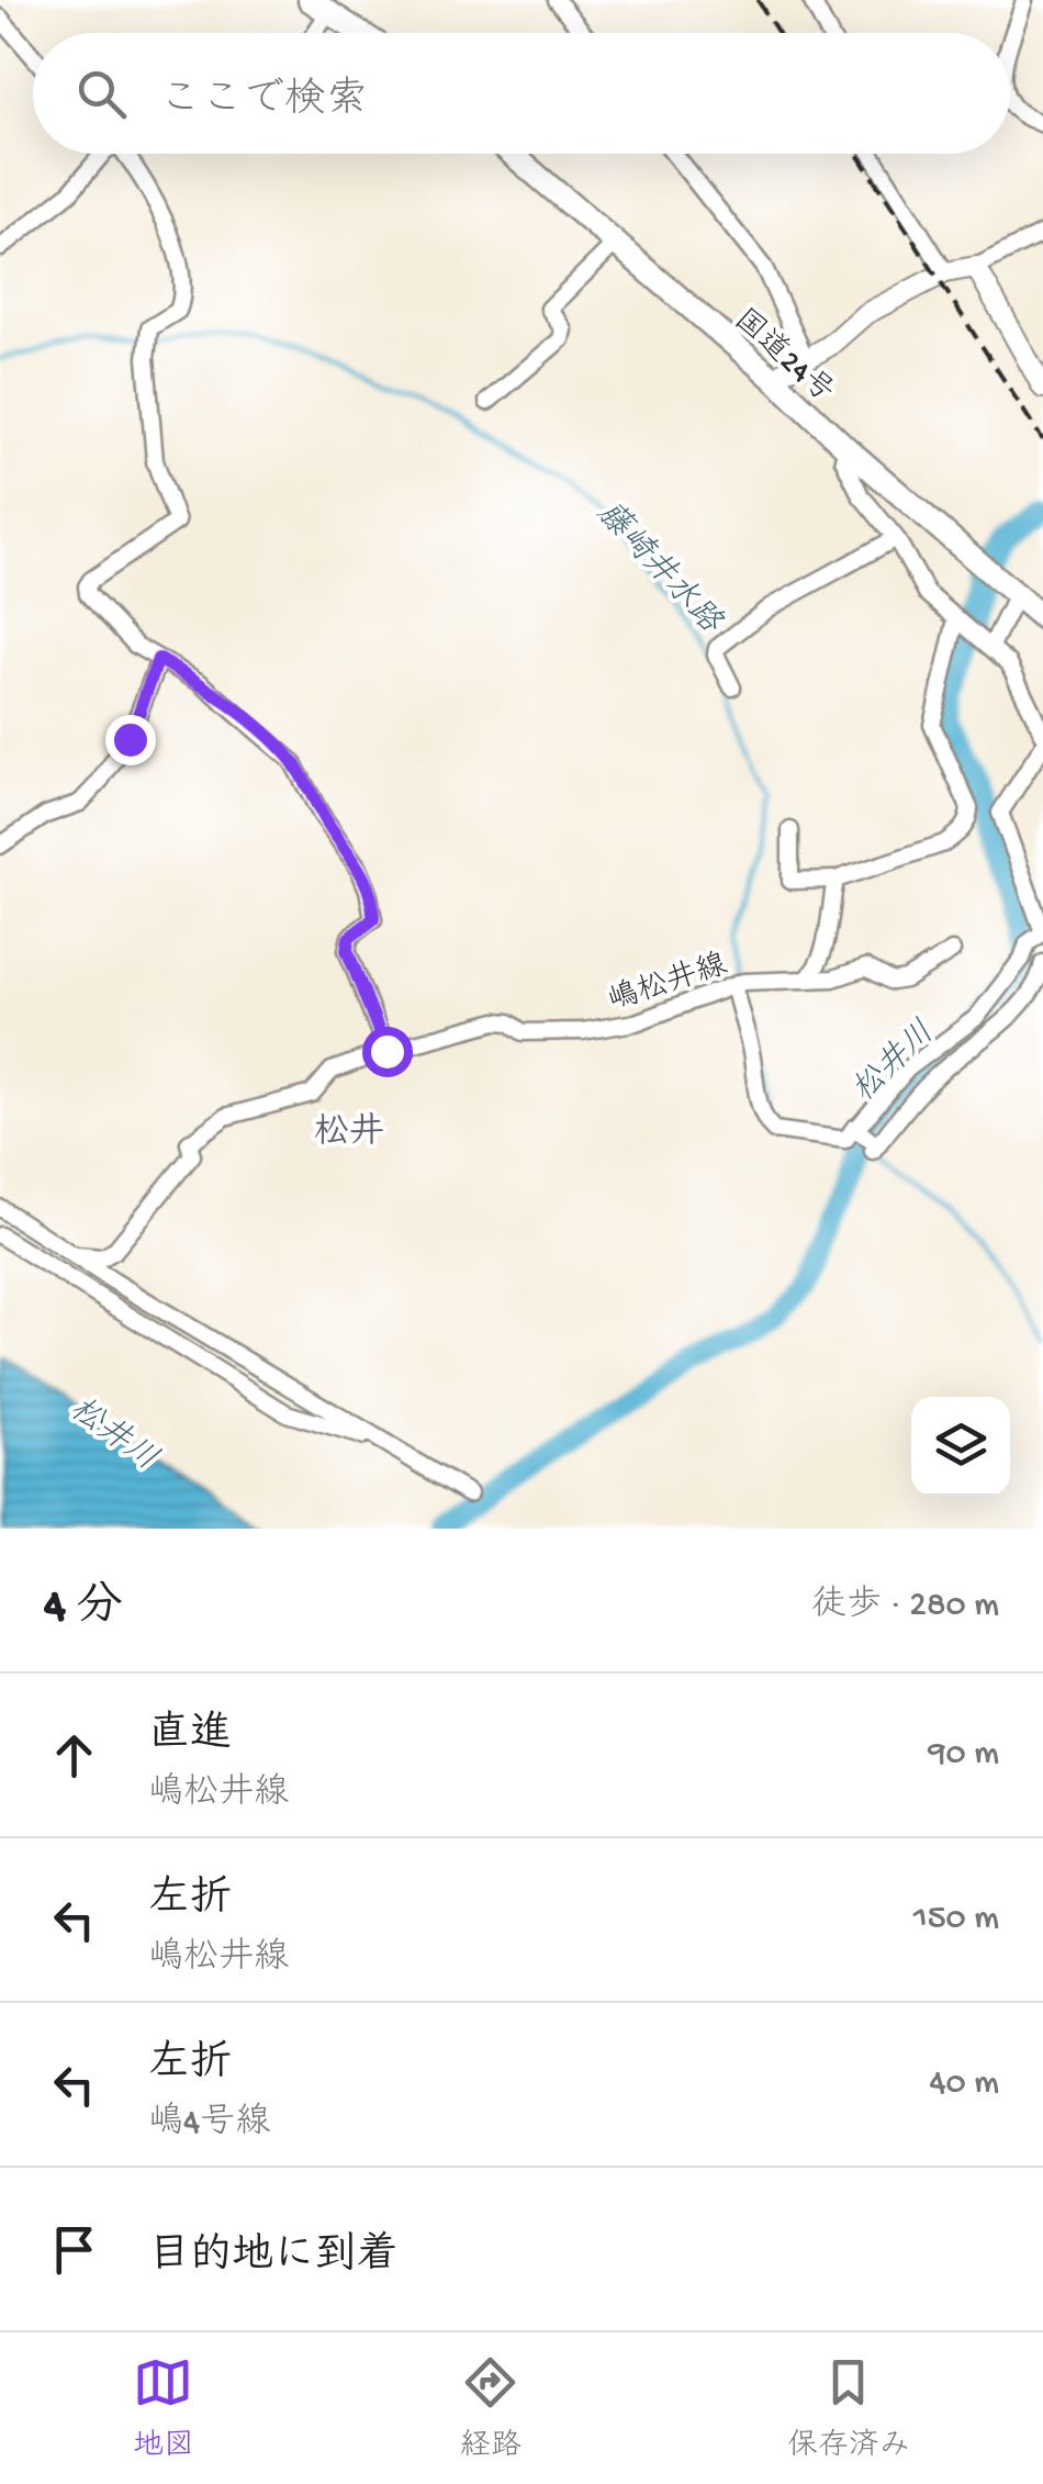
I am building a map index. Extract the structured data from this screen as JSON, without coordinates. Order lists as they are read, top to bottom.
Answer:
{
  "streets": {
    "highway": ["国道24号"],
    "street": ["嶋松井線"]
  },
  "districts": ["松井"],
  "water": ["藤崎井水路", "松井川"],
  "page": {
    "search": "ここで検索",
    "heading": ["4 分", "徒歩 · 280 m"],
    "list": [
      ["直進", "嶋松井線", "90 m"],
      ["左折", "嶋松井線", "150 m"],
      ["左折", "嶋4号線", "40 m"],
      "目的地に到着"
    ],
    "nav": ["地図", "経路", "保存済み"]
  }
}
